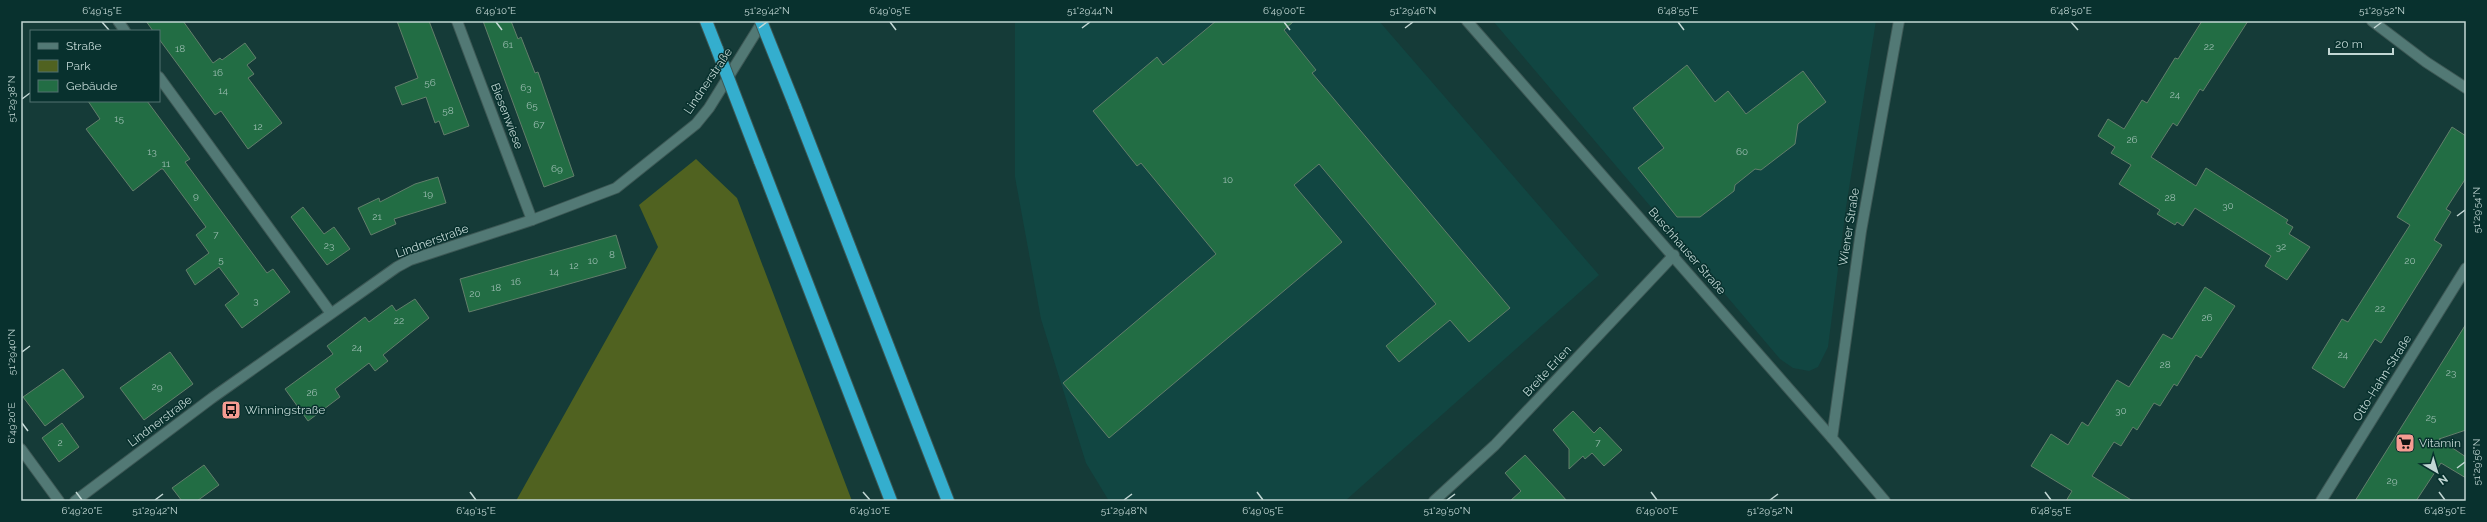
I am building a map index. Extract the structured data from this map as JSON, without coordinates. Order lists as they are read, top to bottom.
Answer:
{
  "streets": {
    "street": [
      "Lindnerstraße",
      "Biesenwiese",
      "Wiener Straße",
      "Buschhauser Straße",
      "Breite Erlen",
      "Otto-Hahn-Straße"
    ]
  },
  "crossings": [
    ["Lindnerstraße", "Biesenwiese"],
    ["Wiener Straße", "Buschhauser Straße"],
    ["Buschhauser Straße", "Breite Erlen"]
  ],
  "places": {
    "bus stop": ["Winningstraße"],
    "supermarket": ["Vitamin"]
  },
  "house_numbers": [
    "61",
    "22",
    "18",
    "16",
    "56",
    "63",
    "14",
    "24",
    "65",
    "58",
    "15",
    "67",
    "12",
    "26",
    "13",
    "60",
    "11",
    "69",
    "10",
    "19",
    "9",
    "28",
    "30",
    "21",
    "7",
    "23",
    "32",
    "8",
    "5",
    "10",
    "20",
    "12",
    "14",
    "16",
    "18",
    "20",
    "3",
    "22",
    "26",
    "22",
    "24",
    "24",
    "28",
    "23",
    "29",
    "26",
    "30",
    "25",
    "2",
    "7",
    "29"
  ],
  "legend": ["Straße", "Park", "Gebäude"],
  "scale_bar": "20 m",
  "north": "bottom right",
  "coordinates": [
    "6°49'15\"E",
    "6°49'10\"E",
    "51°29'42\"N",
    "6°49'05\"E",
    "51°29'44\"N",
    "6°49'00\"E",
    "51°29'46\"N",
    "6°48'55\"E",
    "6°48'50\"E",
    "51°29'52\"N",
    "51°29'38\"N",
    "51°29'54\"N",
    "51°29'40\"N",
    "6°49'20\"E",
    "51°29'56\"N",
    "51°29'48\"N",
    "51°29'50\"N"
  ]
}
